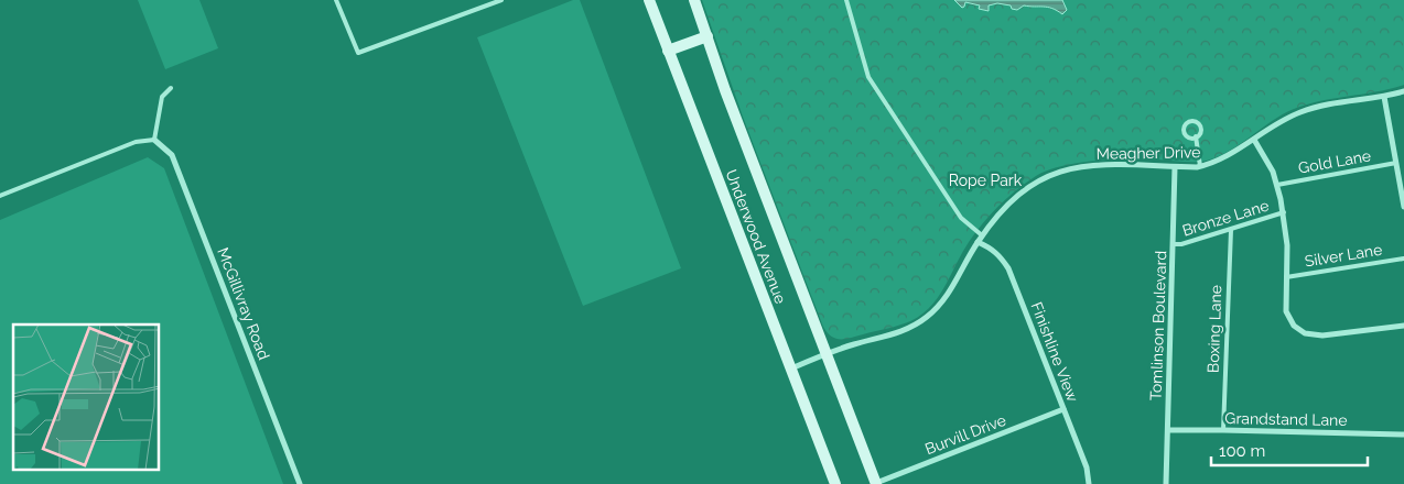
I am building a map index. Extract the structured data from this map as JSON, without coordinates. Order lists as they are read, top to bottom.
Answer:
{
  "streets": {
    "main road": ["Underwood Avenue"],
    "street": [
      "Meagher Drive",
      "McGillivray Road",
      "Tomlinson Boulevard",
      "Finishline View",
      "Grandstand Lane",
      "Burvill Drive"
    ],
    "lane": [
      "Gold Lane",
      "Bronze Lane",
      "Silver Lane",
      "Boxing Lane"
    ]
  },
  "crossings": [
    ["Meagher Drive", "Underwood Avenue"],
    ["Meagher Drive", "Tomlinson Boulevard"],
    ["Meagher Drive", "Finishline View"],
    ["Bronze Lane", "Tomlinson Boulevard"],
    ["Bronze Lane", "Boxing Lane"],
    ["Underwood Avenue", "Burvill Drive"],
    ["Tomlinson Boulevard", "Grandstand Lane"],
    ["Boxing Lane", "Grandstand Lane"],
    ["Finishline View", "Burvill Drive"]
  ],
  "parks": ["Rope Park"],
  "scale_bar": "100 m"
}
